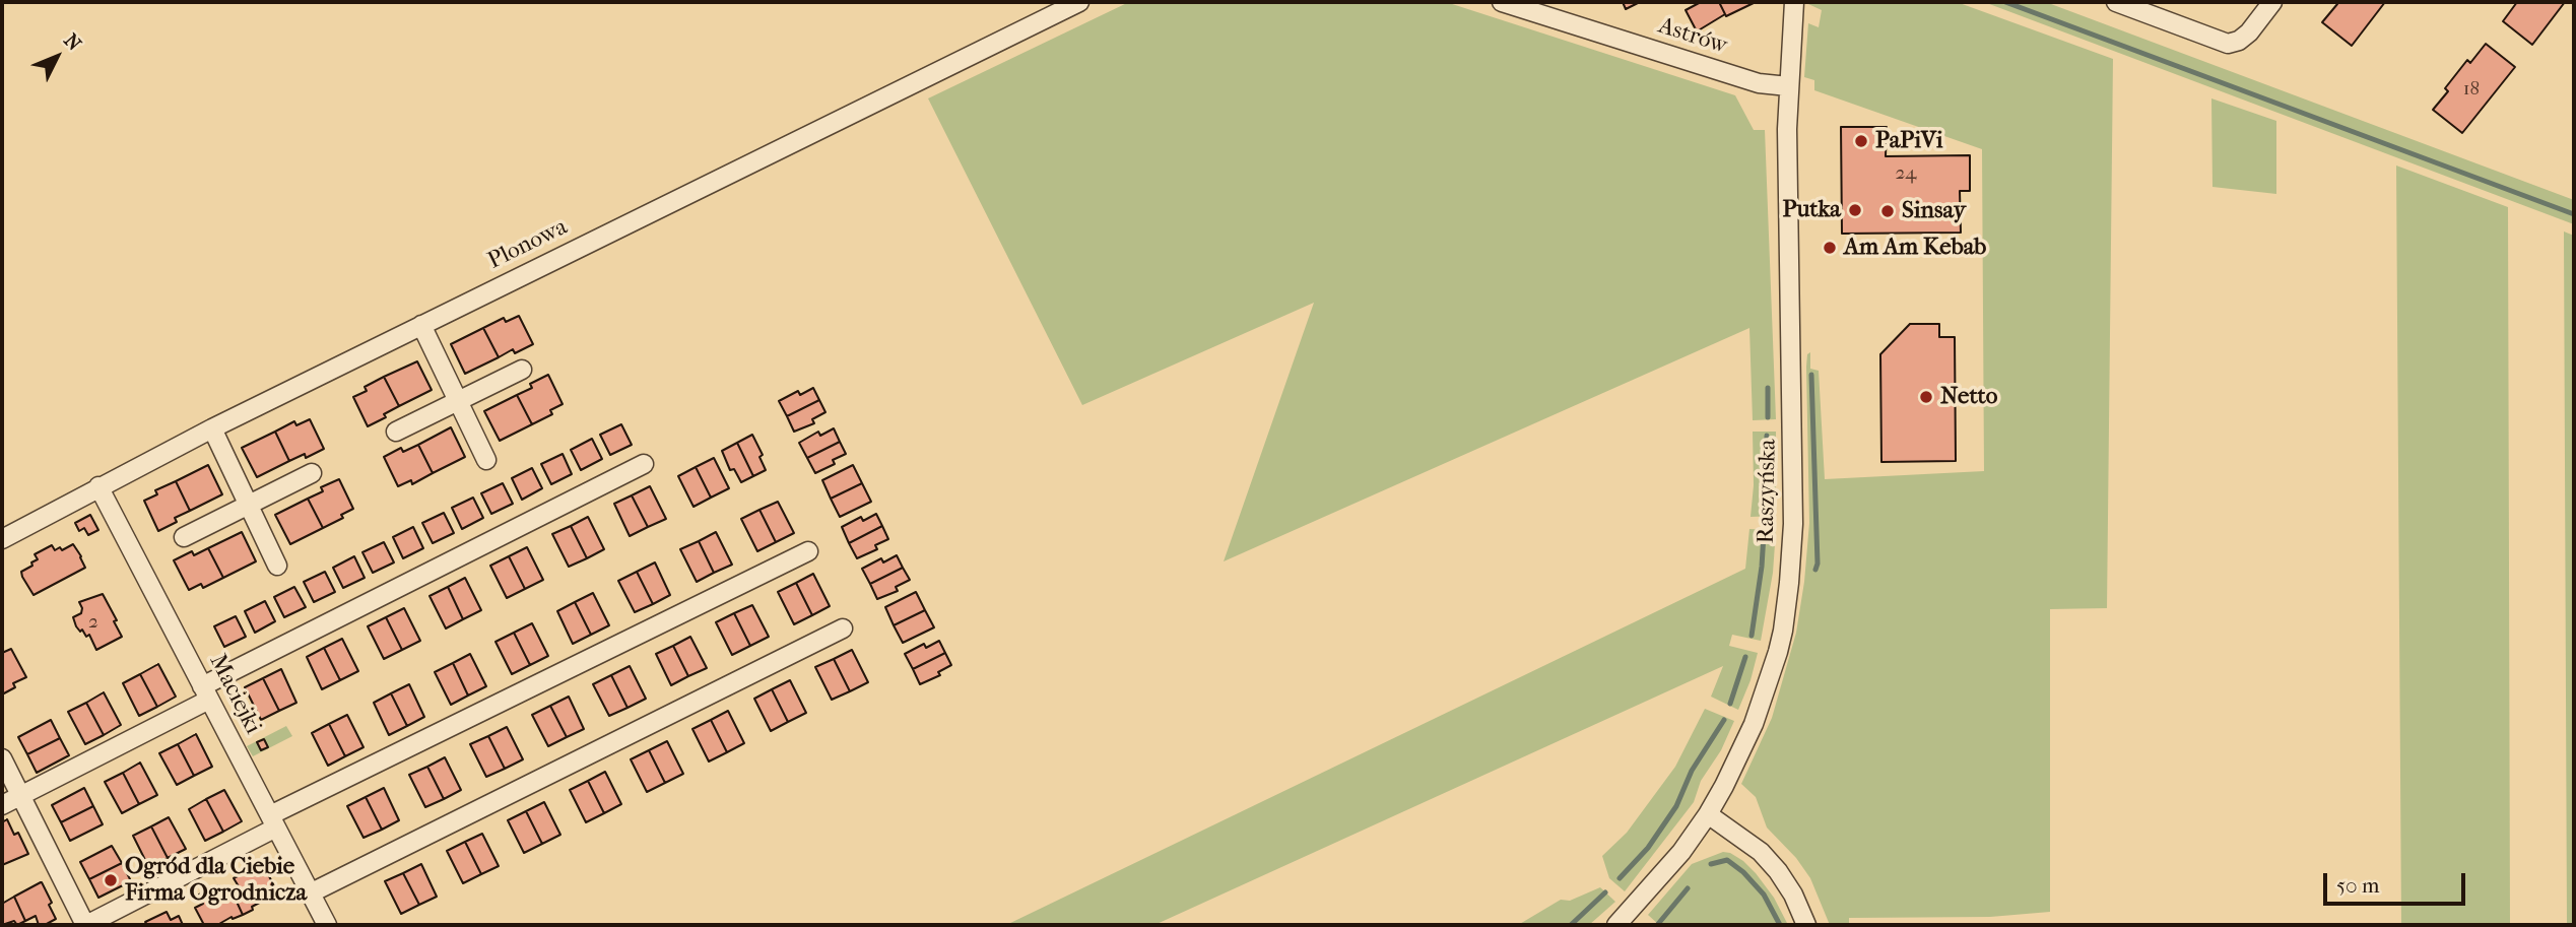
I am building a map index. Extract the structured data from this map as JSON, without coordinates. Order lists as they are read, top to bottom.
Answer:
{
  "streets": {
    "street": [
      "Astrów",
      "Plonowa",
      "Raszyńska",
      "Maciejki"
    ]
  },
  "crossings": [
    ["Astrów", "Raszyńska"],
    ["Plonowa", "Maciejki"]
  ],
  "places": [
    "PaPiVi",
    "Putka",
    "Sinsay",
    "Am Am Kebab",
    "Netto",
    "Ogród dla Ciebie Firma Ogrodnicza"
  ],
  "house_numbers": ["18", "24", "2"],
  "scale_bar": "50 m",
  "north": "top right"
}
